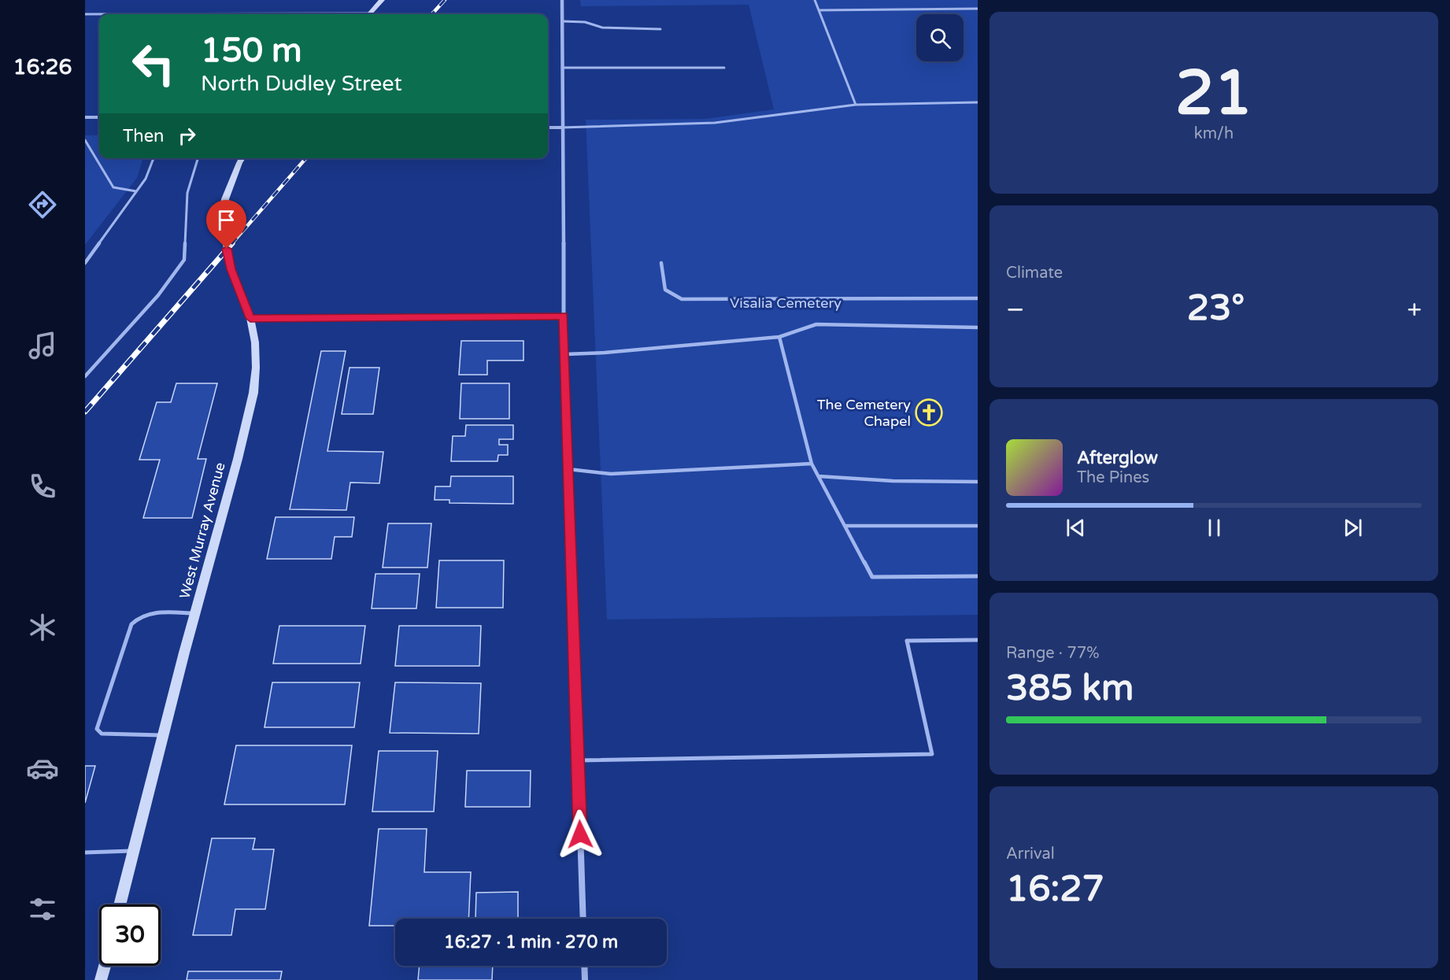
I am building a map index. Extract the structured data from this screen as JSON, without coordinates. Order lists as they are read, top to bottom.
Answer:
{
  "streets": {
    "main road": ["West Murray Avenue"]
  },
  "parks": ["Visalia Cemetery"],
  "places": {
    "church": ["The Cemetery Chapel"]
  },
  "page": {
    "tabs": "16:26",
    "tile": [
      ["21", "km/h"],
      "Climate",
      ["Range · 77%", "385 km"],
      ["Arrival", "16:27"]
    ],
    "turn": ["150 m", "North Dudley Street"],
    "then": "Then",
    "heat": ["−", "23°", "+"],
    "song": ["Afterglow", "The Pines"],
    "limit": "30",
    "trip": "16:27 · 1 min · 270 m"
  }
}
